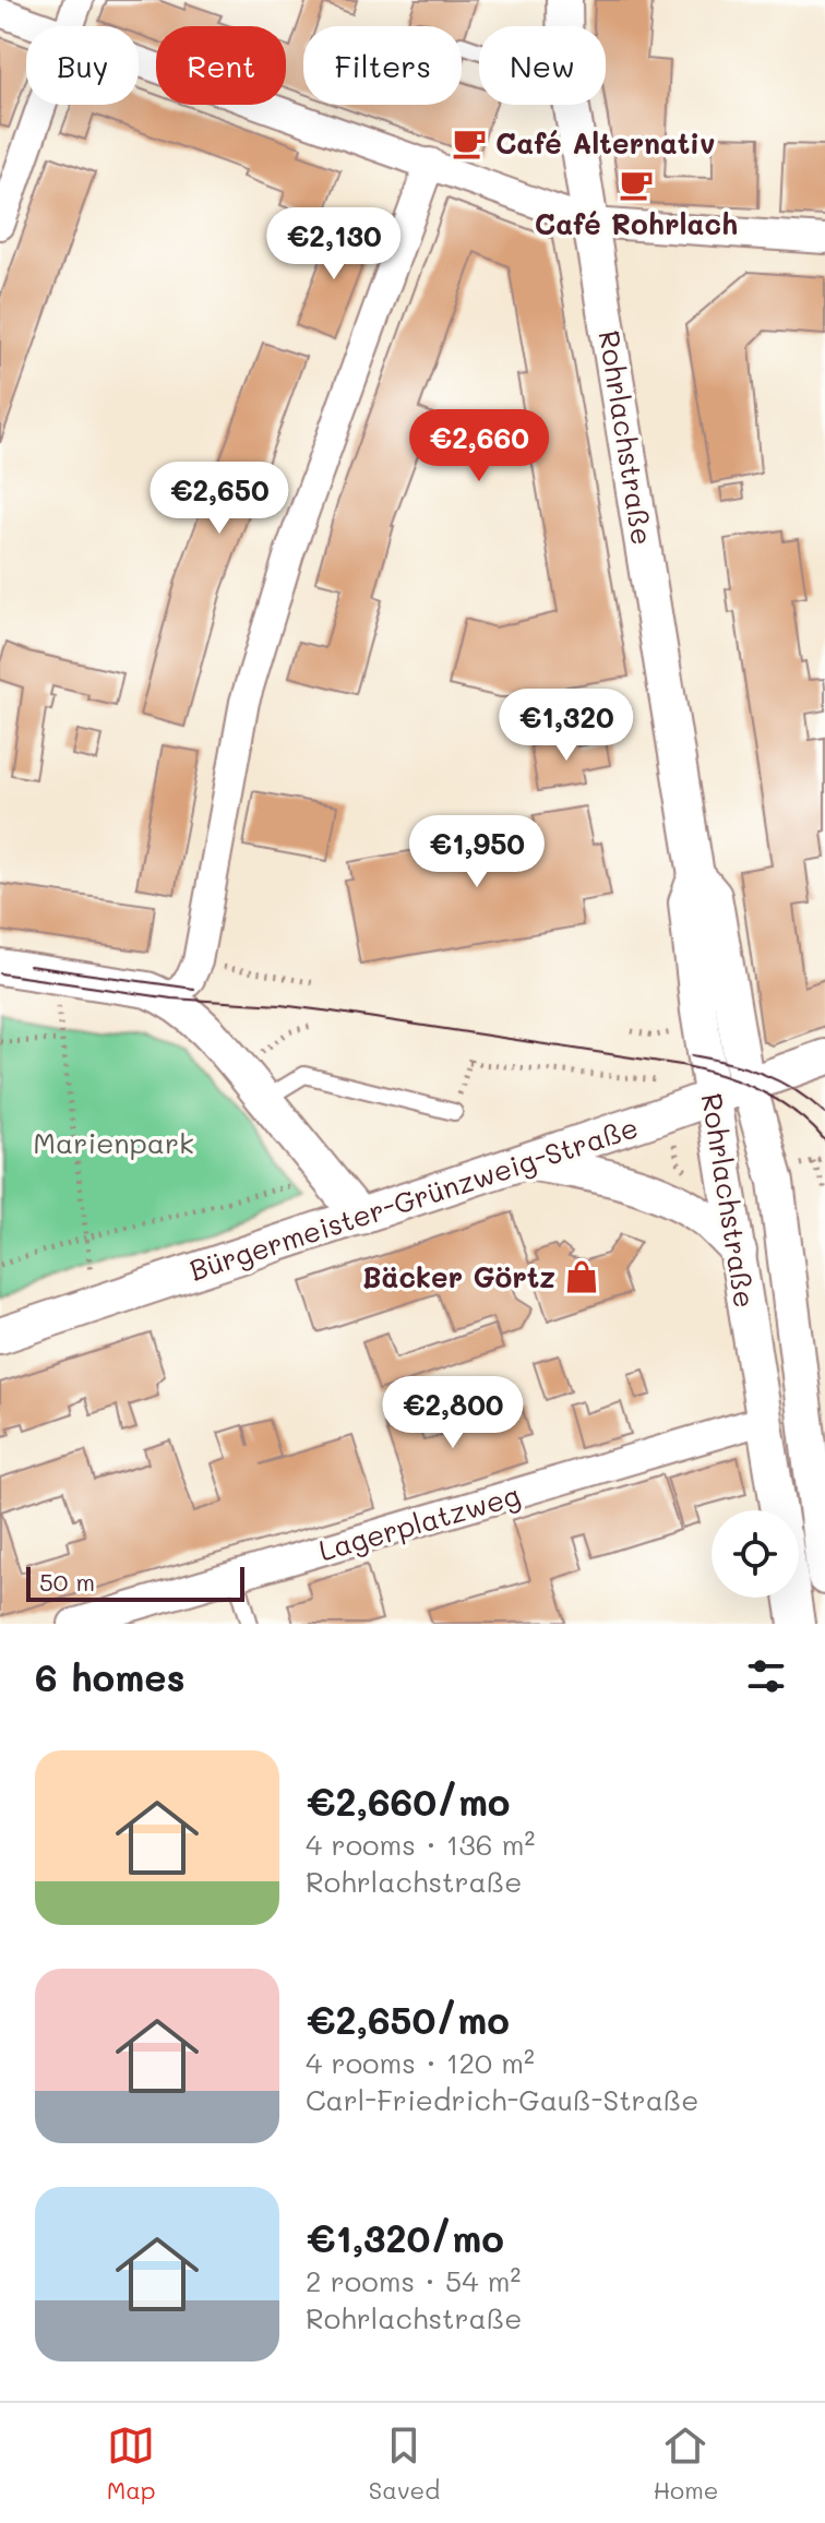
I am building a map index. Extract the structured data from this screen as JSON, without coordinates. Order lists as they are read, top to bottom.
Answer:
{
  "streets": {
    "street": ["Rohrlachstraße", "Bürgermeister-Grünzweig-Straße", "Lagerplatzweg"]
  },
  "crossings": [
    ["Rohrlachstraße", "Bürgermeister-Grünzweig-Straße"],
    ["Rohrlachstraße", "Lagerplatzweg"]
  ],
  "parks": ["Marienpark"],
  "places": {
    "cafe": ["Café Alternativ", "Café Rohrlach"],
    "shop": ["Bäcker Görtz"]
  },
  "scale_bar": "50 m",
  "page": {
    "chip": [
      "Buy",
      "Rent",
      "Filters",
      "New"
    ],
    "price": [
      "€2,130",
      "€2,660",
      "€2,650",
      "€1,320",
      "€1,950",
      "€2,800"
    ],
    "scale": "50 m",
    "heading": "6 homes",
    "list": [
      {
        "name": "€2,660/mo",
        "note": "4 rooms · 136 m² · Rohrlachstraße"
      },
      {
        "name": "€2,650/mo",
        "note": "4 rooms · 120 m² · Carl-Friedrich-Gauß-Straße"
      },
      {
        "name": "€1,320/mo",
        "note": "2 rooms · 54 m² · Rohrlachstraße"
      }
    ],
    "tabs": ["Map", "Saved", "Home"]
  }
}
